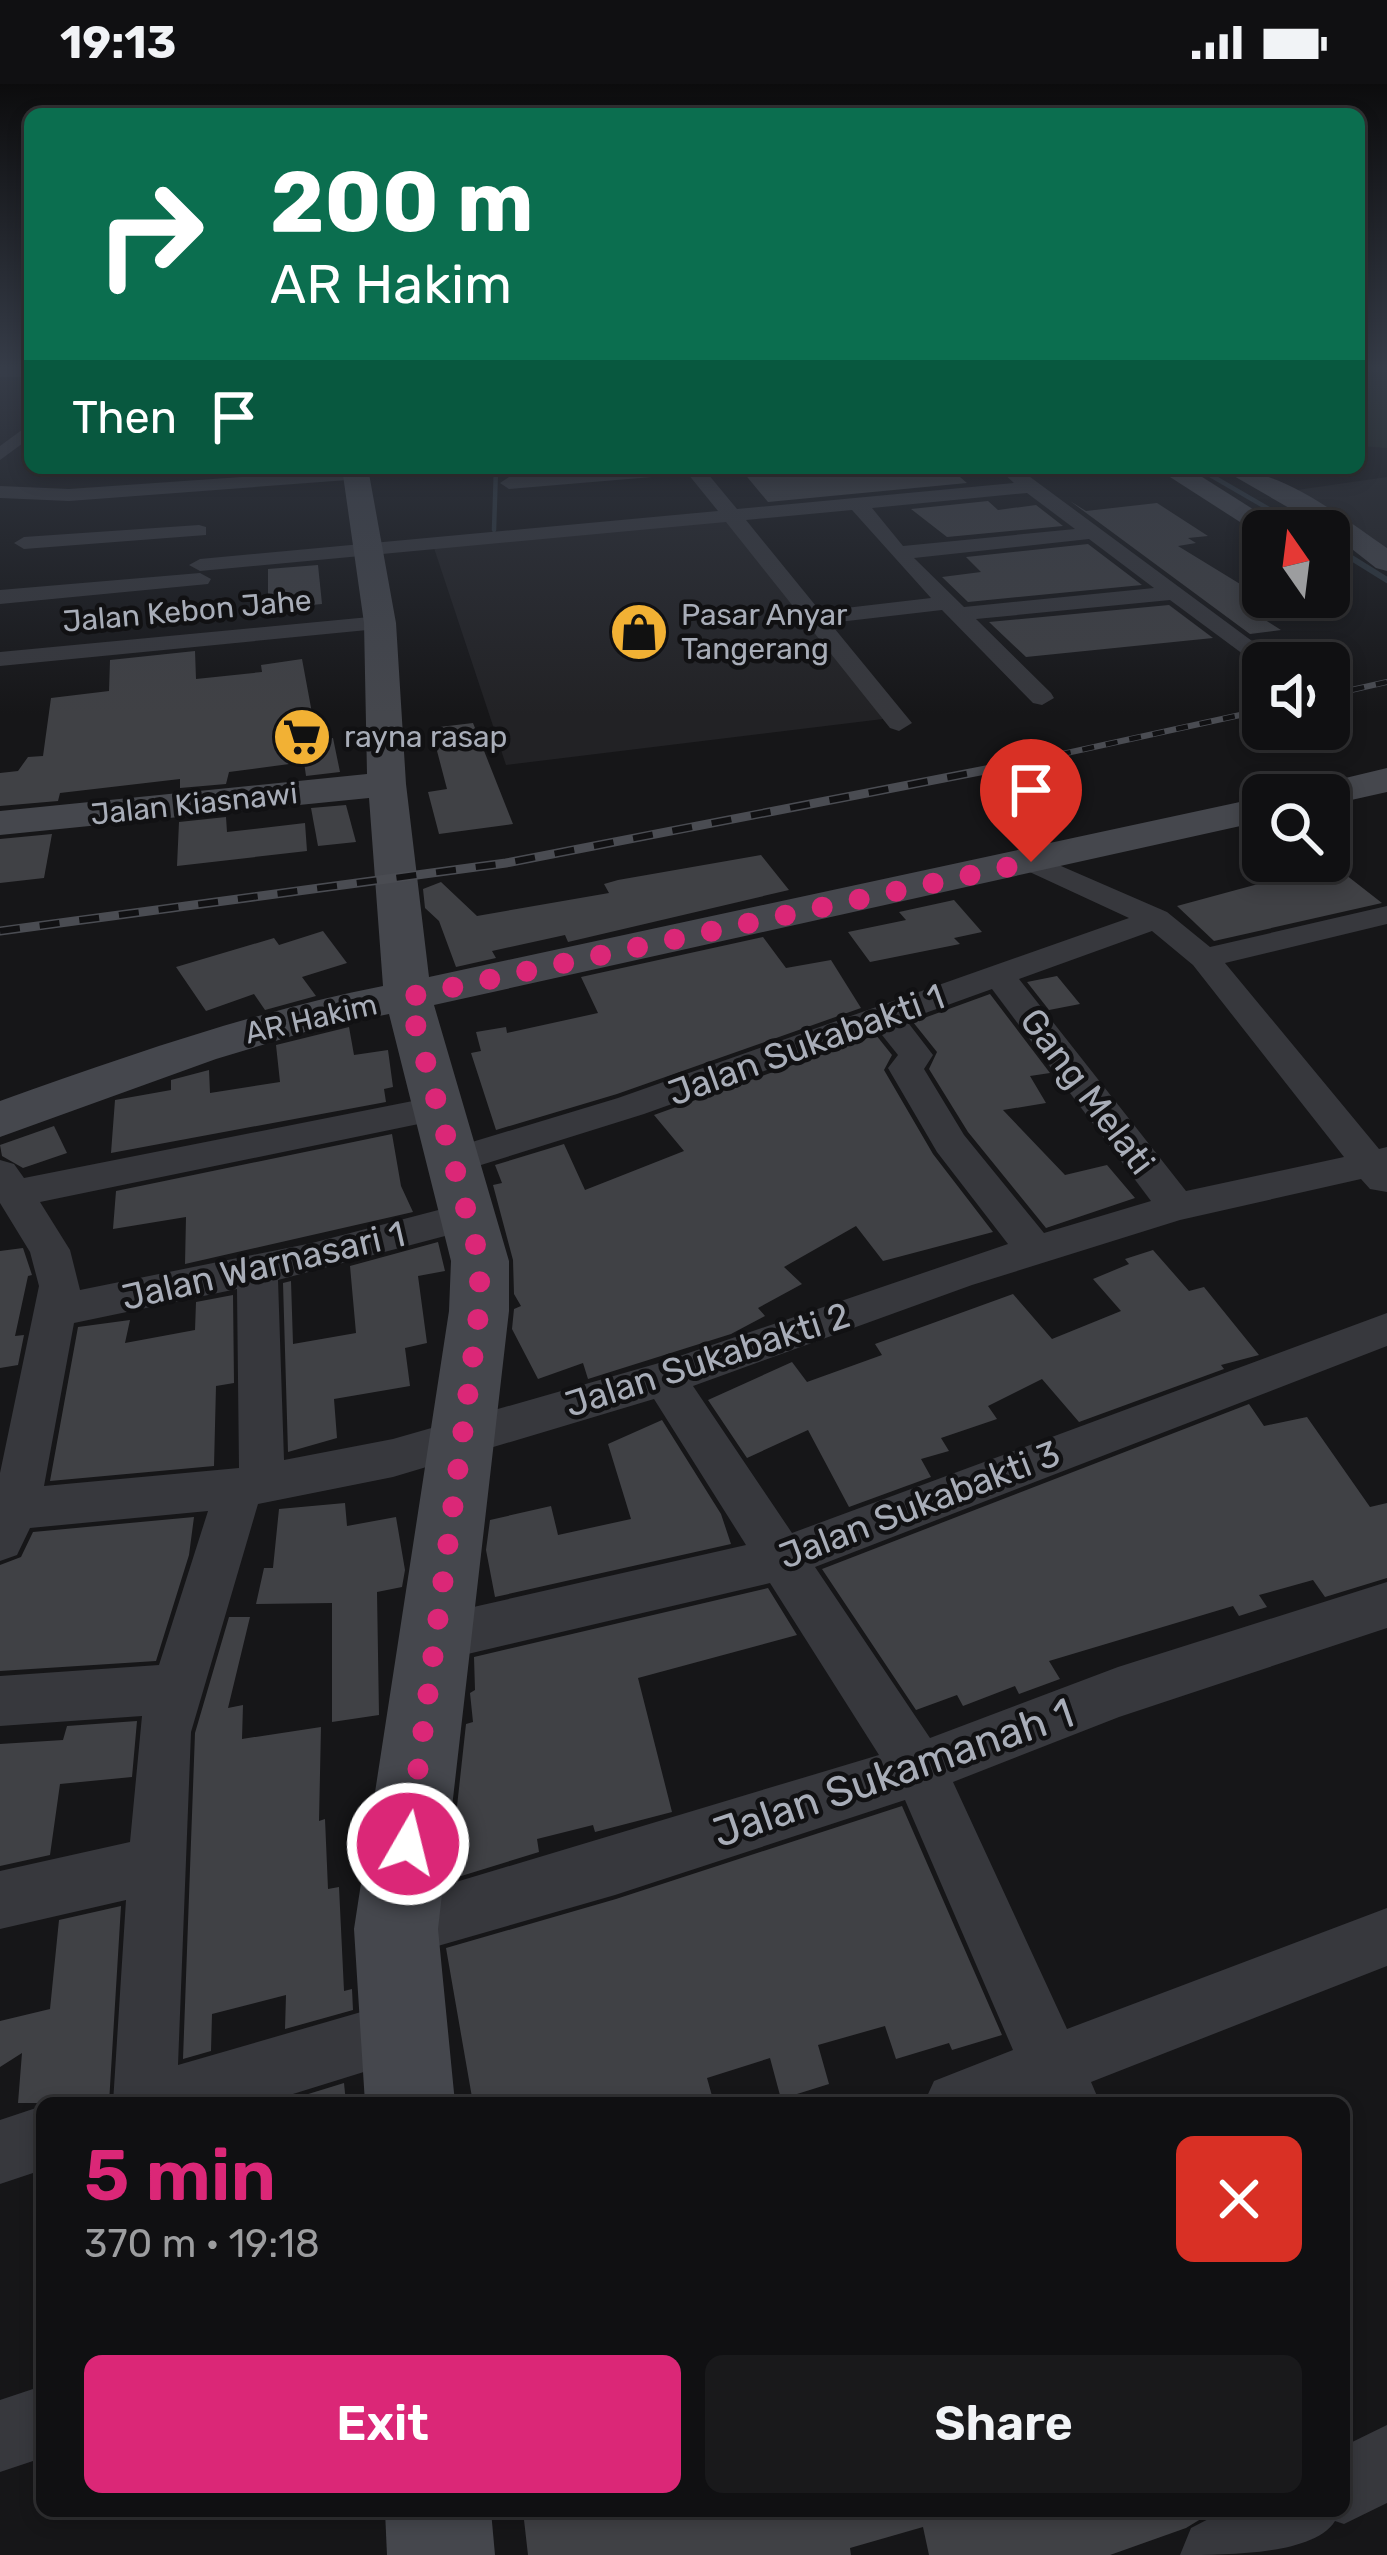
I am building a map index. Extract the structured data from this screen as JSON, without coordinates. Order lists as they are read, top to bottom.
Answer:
{
  "streets": {
    "street": [
      "Jalan Kebon Jahe",
      "Jalan Kiasnawi",
      "AR Hakim",
      "Jalan Sukabakti 1",
      "Gang Melati",
      "Jalan Warnasari 1",
      "Jalan Sukabakti 2",
      "Jalan Sukabakti 3",
      "Jalan Sukamanah 1"
    ]
  },
  "crossings": [
    ["Jalan Sukabakti 1", "Gang Melati"],
    ["Jalan Sukabakti 1", "Jalan Warnasari 1"],
    ["Gang Melati", "Jalan Sukabakti 2"]
  ],
  "places": {
    "shop": ["Pasar Anyar Tangerang"],
    "supermarket": ["rayna rasap"]
  },
  "north": "top",
  "page": {
    "status": "19:13",
    "turn": ["200 m", "AR Hakim"],
    "then": "Then",
    "heading": ["5 min", "370 m · 19:18"],
    "buttons": ["Exit", "Share"]
  }
}
